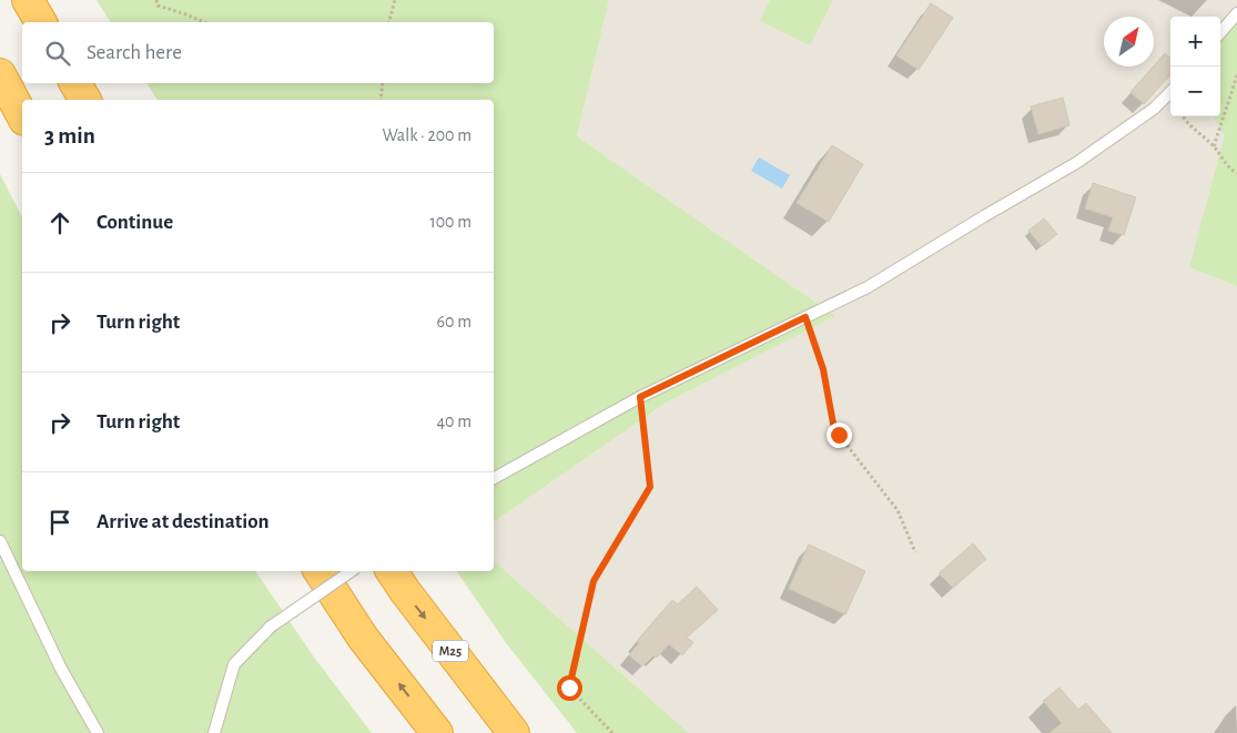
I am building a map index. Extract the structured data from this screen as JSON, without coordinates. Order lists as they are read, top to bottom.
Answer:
{
  "streets": {
    "highway": ["M25"]
  },
  "north": "top right",
  "page": {
    "map_buttons": ["+", "−"],
    "search": "Search here",
    "heading": ["3 min", "Walk · 200 m"],
    "list": [
      ["Continue", "100 m"],
      ["Turn right", "60 m"],
      ["Turn right", "40 m"],
      "Arrive at destination"
    ]
  }
}
